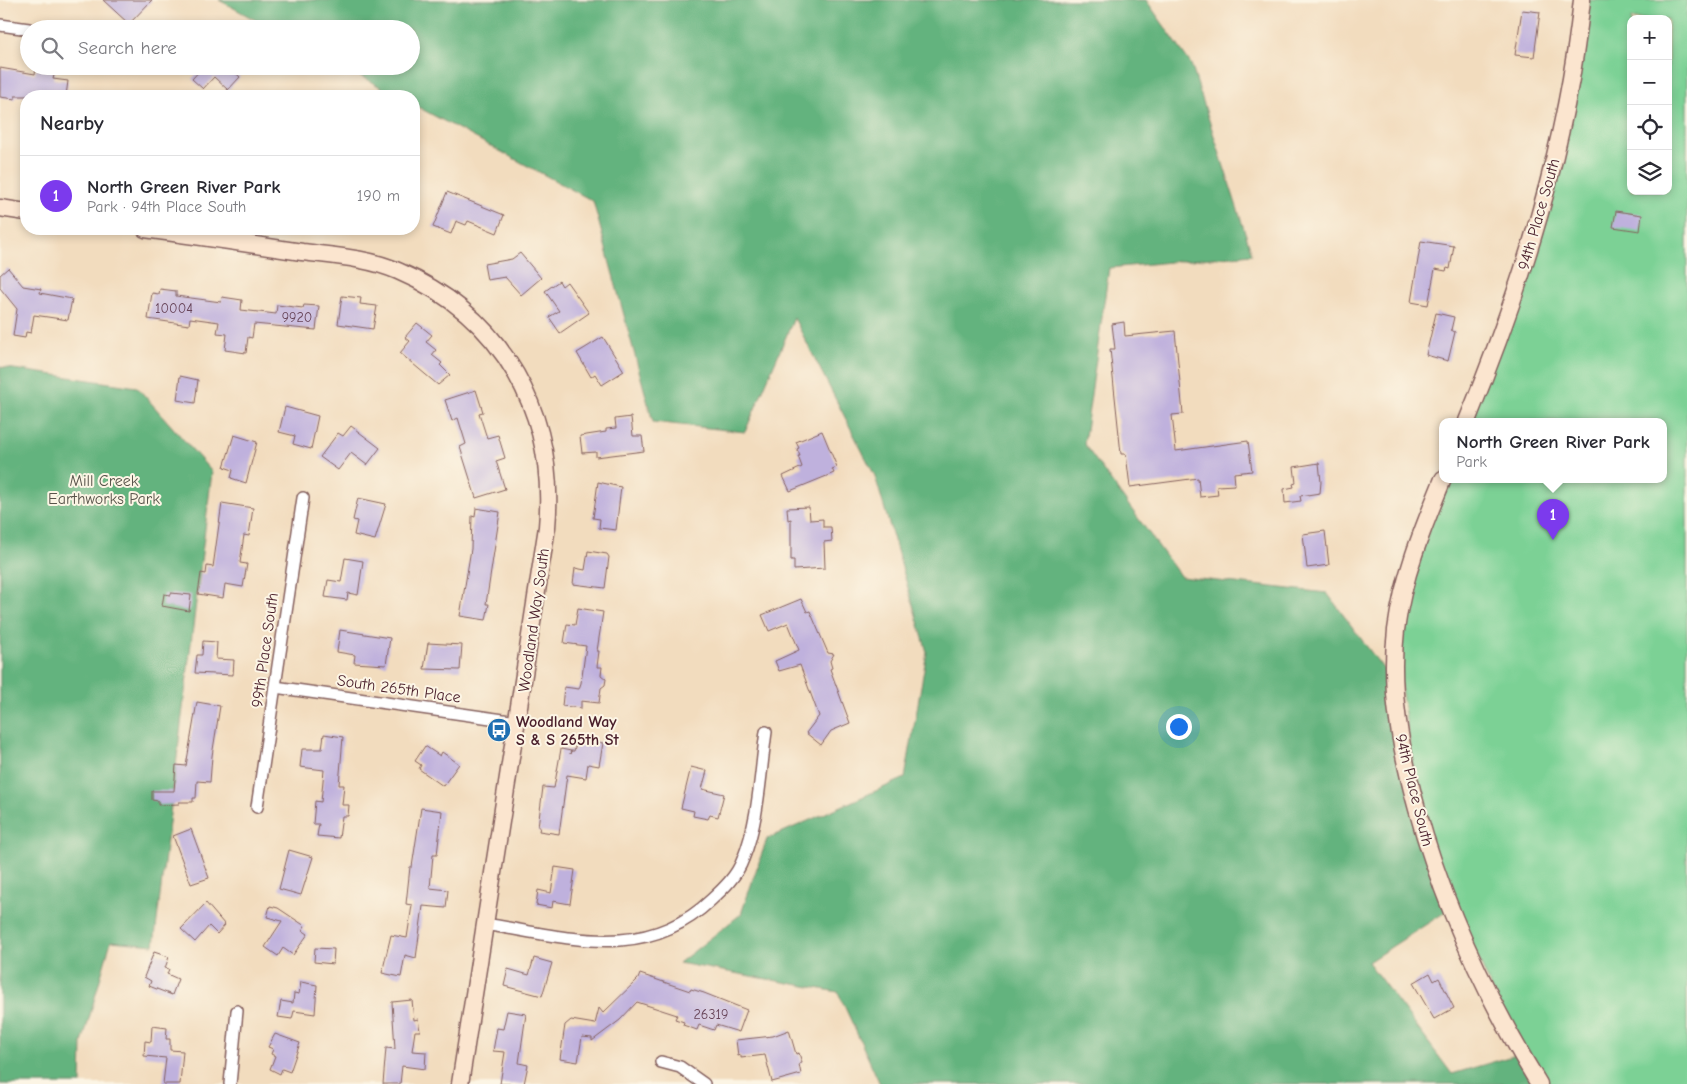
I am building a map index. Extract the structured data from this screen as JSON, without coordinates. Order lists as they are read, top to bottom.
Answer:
{
  "streets": {
    "street": [
      "94th Place South",
      "Woodland Way South",
      "99th Place South",
      "South 265th Place"
    ]
  },
  "crossings": [
    ["Woodland Way South", "South 265th Place"],
    ["99th Place South", "South 265th Place"]
  ],
  "parks": ["Mill Creek Earthworks Park"],
  "places": {
    "bus stop": ["Woodland Way S & S 265th St"]
  },
  "house_numbers": ["10004", "9920", "26319"],
  "page": {
    "map_buttons": ["+", "−"],
    "search": "Search here",
    "heading": "Nearby",
    "list": [
      {
        "mark": "1",
        "name": "North Green River Park",
        "note": "Park · 94th Place South",
        "value": "190 m"
      }
    ],
    "popup": ["North Green River Park", "Park"],
    "pins": "1"
  }
}
